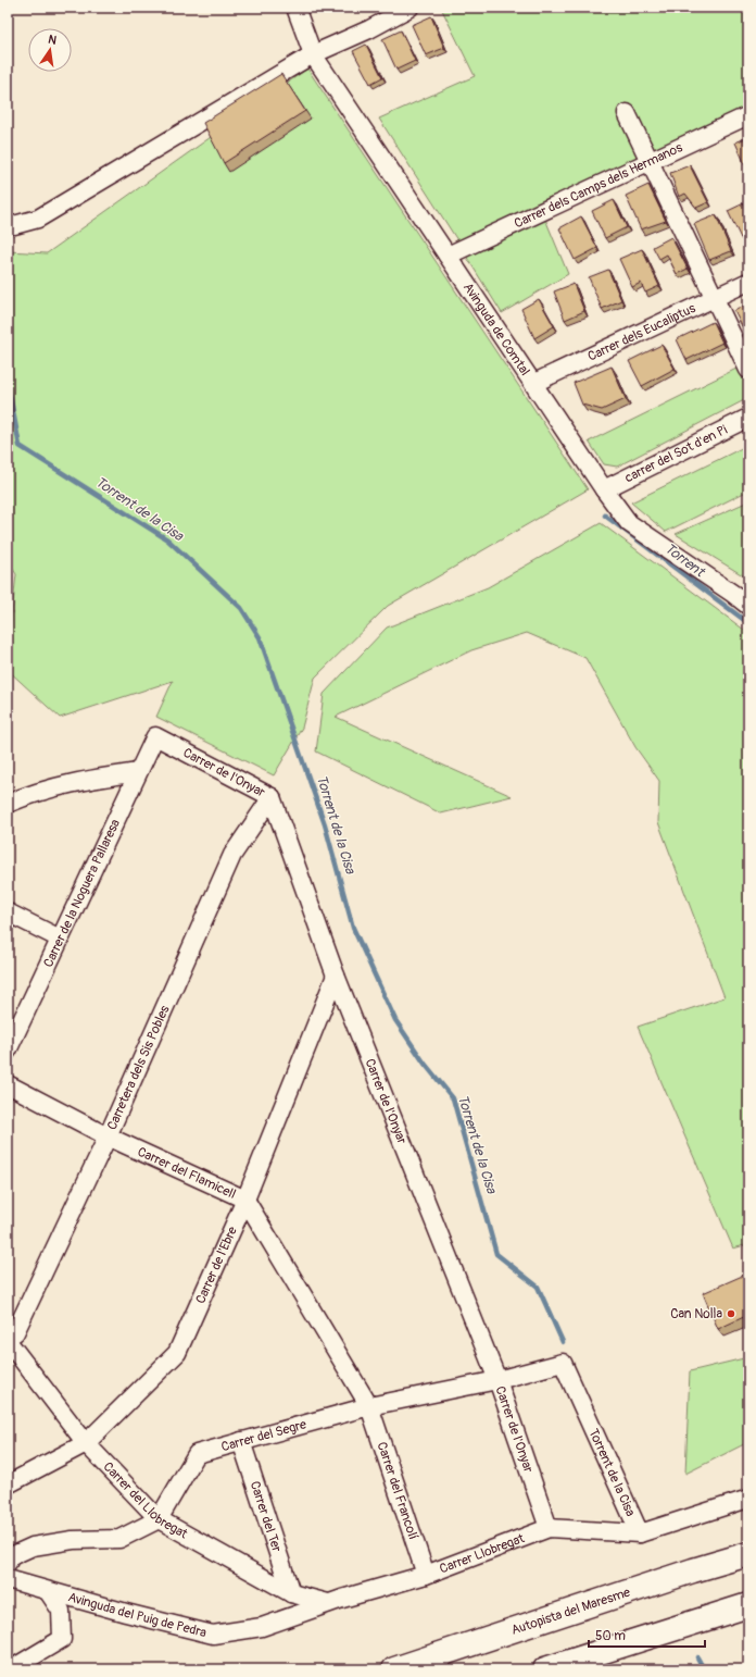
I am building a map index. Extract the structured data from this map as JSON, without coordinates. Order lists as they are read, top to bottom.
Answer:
{
  "streets": {
    "highway": ["Autopista del Maresme"],
    "street": [
      "Carrer dels Camps dels Hermanos",
      "Avinguda de Comtal",
      "Carrer dels Eucaliptus",
      "carrer del Sot d'en Pi",
      "Carrer de l'Onyar",
      "Carrer de la Noguera Pallaresa",
      "Carretera dels Sis Pobles",
      "Carrer del Flamicell",
      "Carrer de l'Ebre",
      "Carrer del Segre",
      "Torrent de la Cisa",
      "Carrer del Francolí",
      "Carrer del Llobregat",
      "Carrer del Ter",
      "Carrer Llobregat",
      "Avinguda del Puig de Pedra"
    ]
  },
  "crossings": [
    ["Carrer dels Camps dels Hermanos", "Avinguda de Comtal"],
    ["Avinguda de Comtal", "Carrer dels Eucaliptus"],
    ["Avinguda de Comtal", "carrer del Sot d'en Pi"],
    ["Carrer de l'Onyar", "Carrer de la Noguera Pallaresa"],
    ["Carrer de l'Onyar", "Carretera dels Sis Pobles"],
    ["Carrer de l'Onyar", "Carrer de l'Ebre"],
    ["Carrer de l'Onyar", "Carrer del Segre"],
    ["Carrer de l'Onyar", "Carrer Llobregat"],
    ["Carretera dels Sis Pobles", "Carrer del Flamicell"],
    ["Carrer del Flamicell", "Carrer de l'Ebre"],
    ["Carrer del Flamicell", "Carrer del Segre"],
    ["Carrer del Flamicell", "Carrer del Francolí"],
    ["Carrer de l'Ebre", "Carrer del Llobregat"],
    ["Carrer del Segre", "Torrent de la Cisa"],
    ["Carrer del Segre", "Carrer del Francolí"],
    ["Carrer del Segre", "Carrer del Llobregat"],
    ["Carrer del Segre", "Carrer del Ter"],
    ["Torrent de la Cisa", "Carrer Llobregat"],
    ["Carrer del Francolí", "Carrer Llobregat"],
    ["Carrer del Llobregat", "Carrer del Ter"],
    ["Carrer del Llobregat", "Carrer Llobregat"],
    ["Carrer del Llobregat", "Avinguda del Puig de Pedra"],
    ["Carrer Llobregat", "Avinguda del Puig de Pedra"]
  ],
  "water": ["Torrent de la Cisa", "Torrent"],
  "places": ["Can Nolla"],
  "scale_bar": "50 m",
  "north": "top"
}
